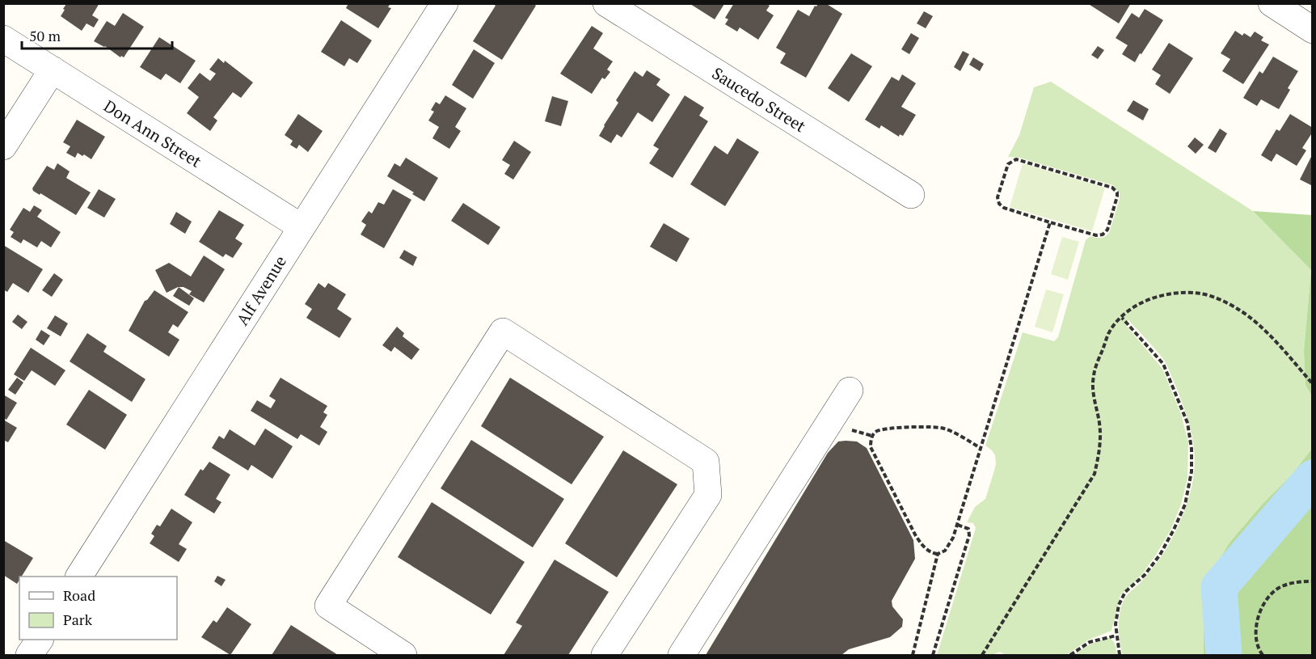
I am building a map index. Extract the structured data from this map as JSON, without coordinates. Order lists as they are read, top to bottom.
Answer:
{
  "streets": {
    "street": ["Saucedo Street", "Don Ann Street", "Alf Avenue"]
  },
  "crossings": [
    ["Don Ann Street", "Alf Avenue"]
  ],
  "legend": ["Road", "Park"],
  "scale_bar": "50 m"
}
